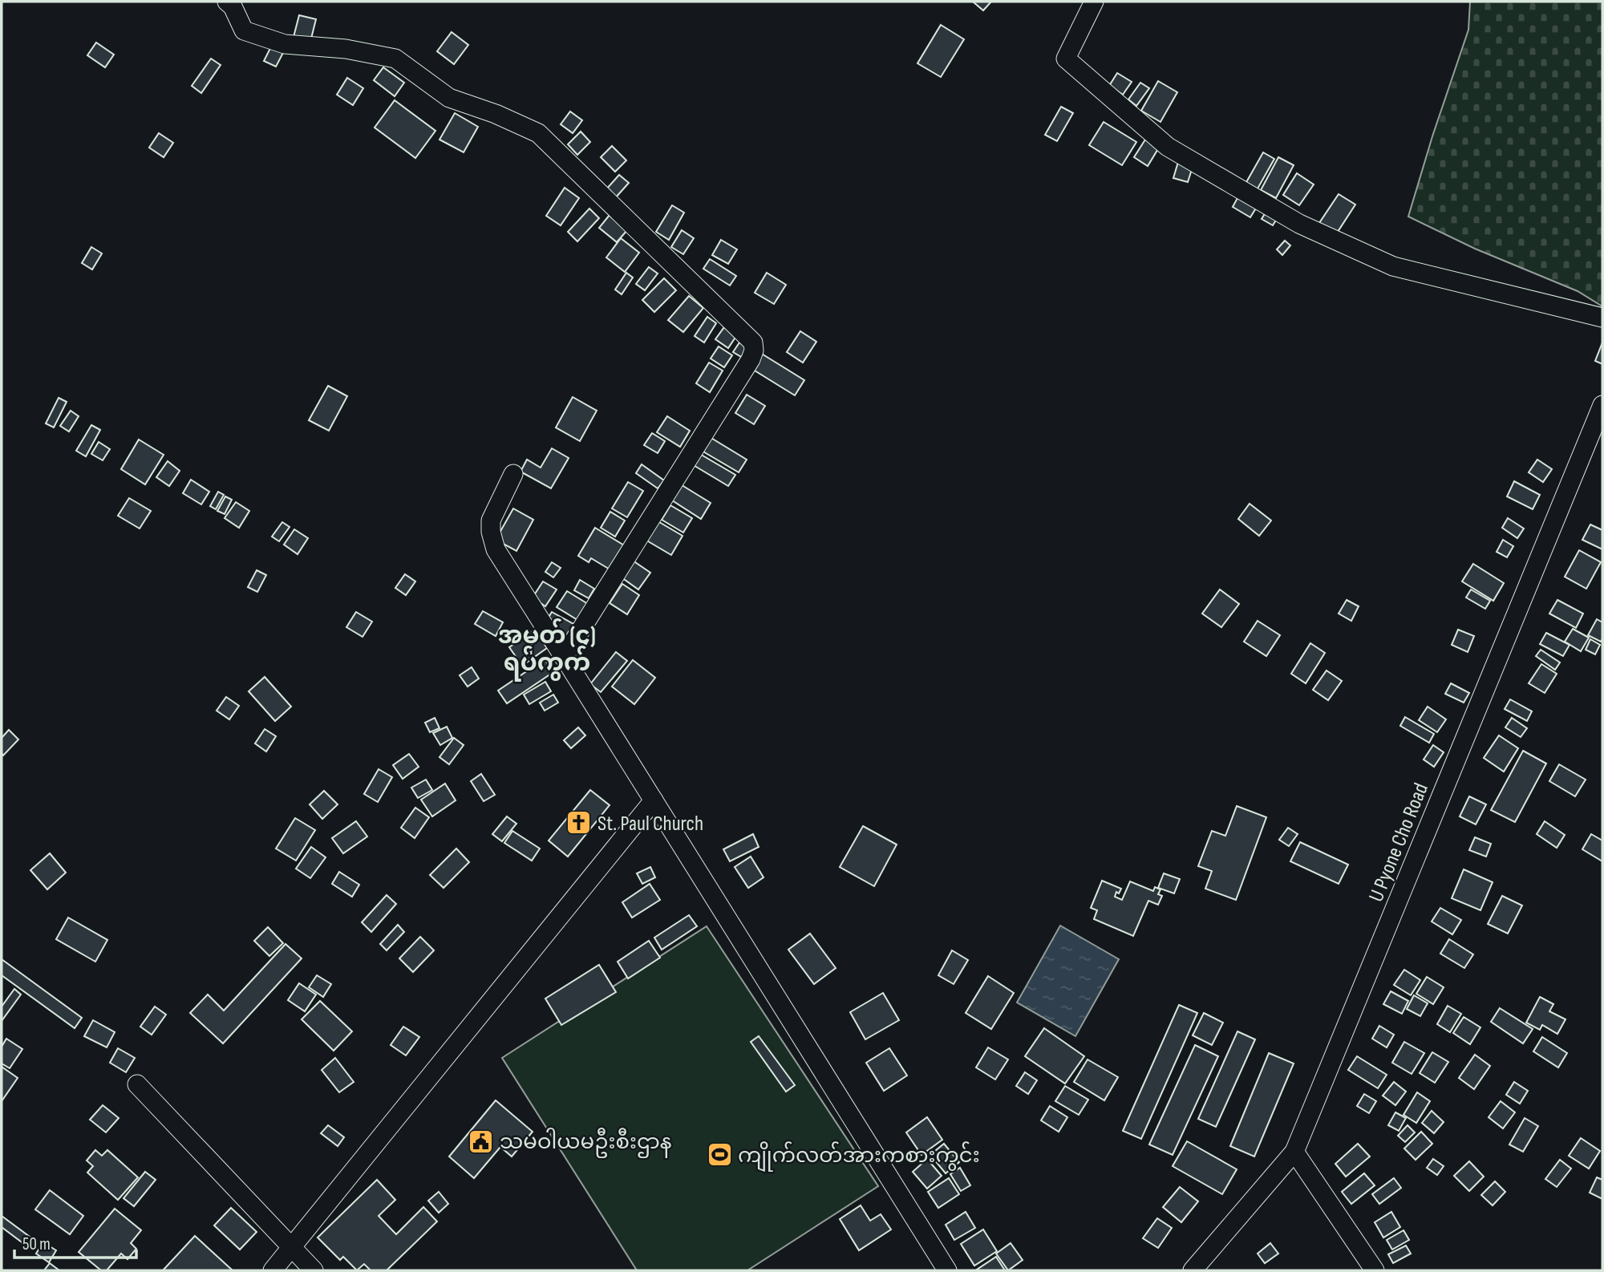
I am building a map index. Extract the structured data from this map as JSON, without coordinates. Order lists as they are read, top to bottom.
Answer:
{
  "streets": {
    "street": ["U Pyone Cho Road"]
  },
  "districts": ["အမှတ် (၄) ရပ်ကွက်"],
  "places": {
    "church": ["St. Paul Church"],
    "public building": ["သမဝါယမဦးစီးဌာန"],
    "sports": ["ကျိုက်လတ်အားကစားကွင်း"]
  },
  "scale_bar": "50 m"
}
